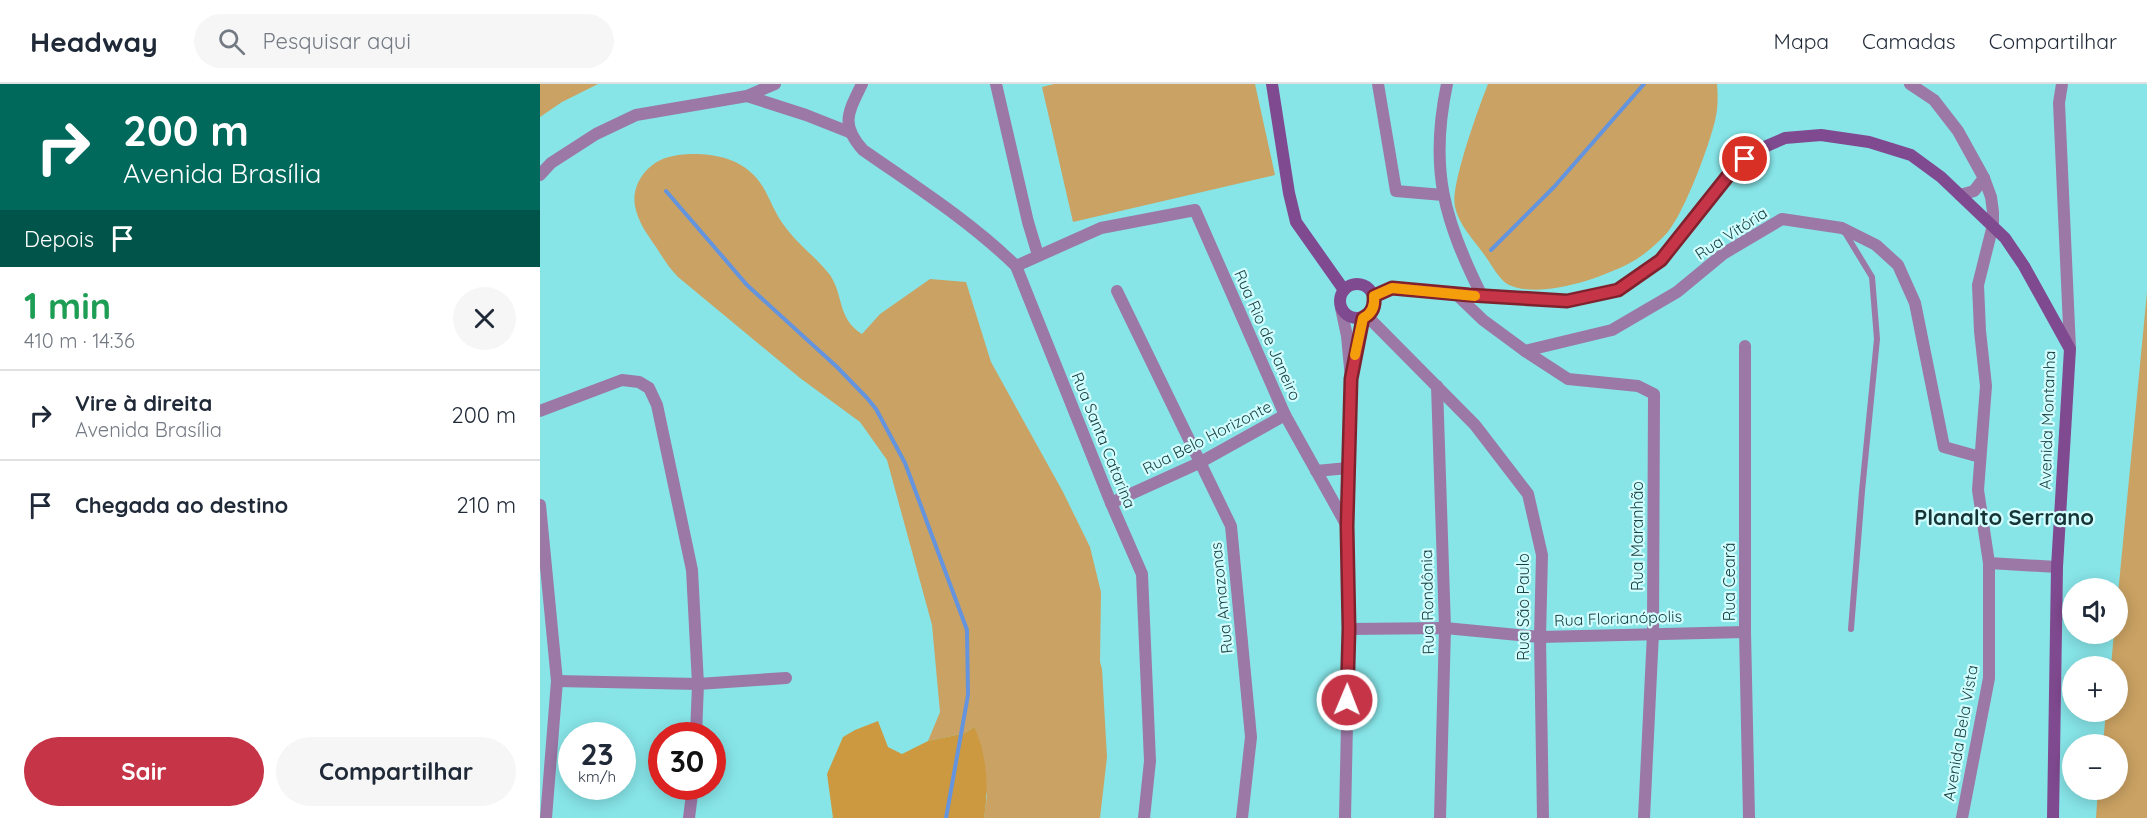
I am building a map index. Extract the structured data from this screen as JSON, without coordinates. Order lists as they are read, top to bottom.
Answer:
{
  "streets": {
    "street": [
      "Rua Vitória",
      "Rua Rio de Janeiro",
      "Avenida Montanha",
      "Rua Belo Horizonte",
      "Rua Santa Catarina",
      "Rua Maranhão",
      "Rua Ceará",
      "Rua Amazonas",
      "Rua Rondônia",
      "Rua São Paulo",
      "Rua Florianópolis",
      "Avenida Bela Vista"
    ]
  },
  "crossings": [
    ["Rua Vitória", "Rua Maranhão"],
    ["Rua Vitória", "Avenida Bela Vista"],
    ["Rua Rio de Janeiro", "Avenida Montanha"],
    ["Rua Rio de Janeiro", "Rua Belo Horizonte"],
    ["Rua Rio de Janeiro", "Rua São Paulo"],
    ["Rua Rio de Janeiro", "Rua Florianópolis"],
    ["Avenida Montanha", "Rua São Paulo"],
    ["Avenida Montanha", "Avenida Bela Vista"],
    ["Rua Belo Horizonte", "Rua Santa Catarina"],
    ["Rua Belo Horizonte", "Rua Amazonas"],
    ["Rua Maranhão", "Rua Florianópolis"],
    ["Rua Ceará", "Rua Florianópolis"],
    ["Rua Rondônia", "Rua São Paulo"],
    ["Rua Rondônia", "Rua Florianópolis"],
    ["Rua São Paulo", "Rua Florianópolis"]
  ],
  "districts": ["Planalto Serrano"],
  "page": {
    "header": "Headway",
    "search": "Pesquisar aqui",
    "nav": ["Mapa", "Camadas", "Compartilhar"],
    "turn": ["200 m", "Avenida Brasília"],
    "then": "Depois",
    "heading": ["1 min", "410 m · 14:36"],
    "list": [
      {
        "name": "Vire à direita",
        "note": "Avenida Brasília",
        "value": "200 m"
      },
      {
        "name": "Chegada ao destino",
        "value": "210 m"
      }
    ],
    "map_buttons": ["+", "−"],
    "speed": "23 km/h",
    "limit": "30",
    "buttons": ["Sair", "Compartilhar"]
  }
}
